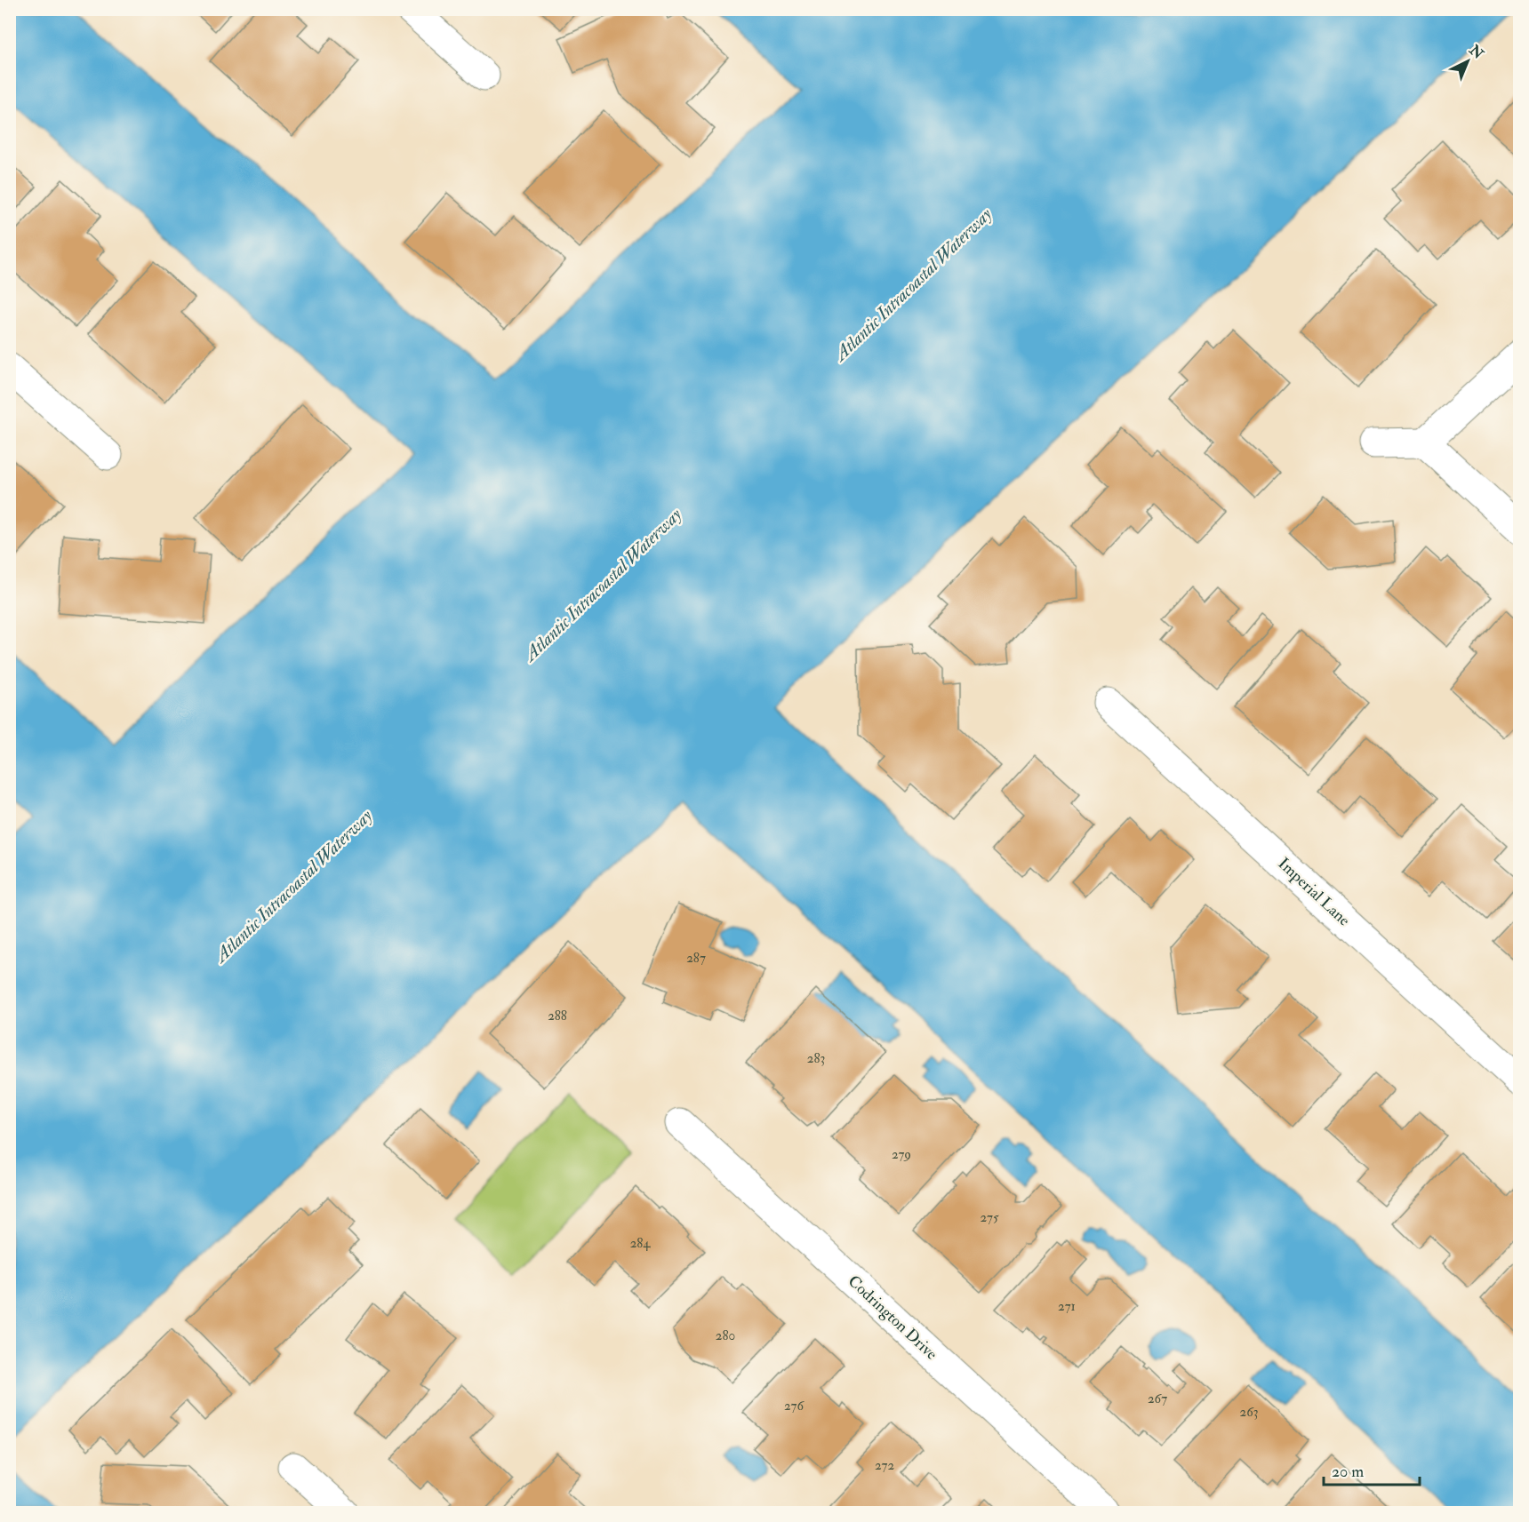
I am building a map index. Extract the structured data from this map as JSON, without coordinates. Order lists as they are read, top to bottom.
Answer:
{
  "streets": {
    "street": ["Imperial Lane", "Codrington Drive"]
  },
  "water": ["Atlantic Intracoastal Waterway"],
  "house_numbers": [
    "287",
    "288",
    "283",
    "279",
    "275",
    "284",
    "271",
    "280",
    "267",
    "276",
    "263",
    "272"
  ],
  "scale_bar": "20 m",
  "north": "top right"
}
